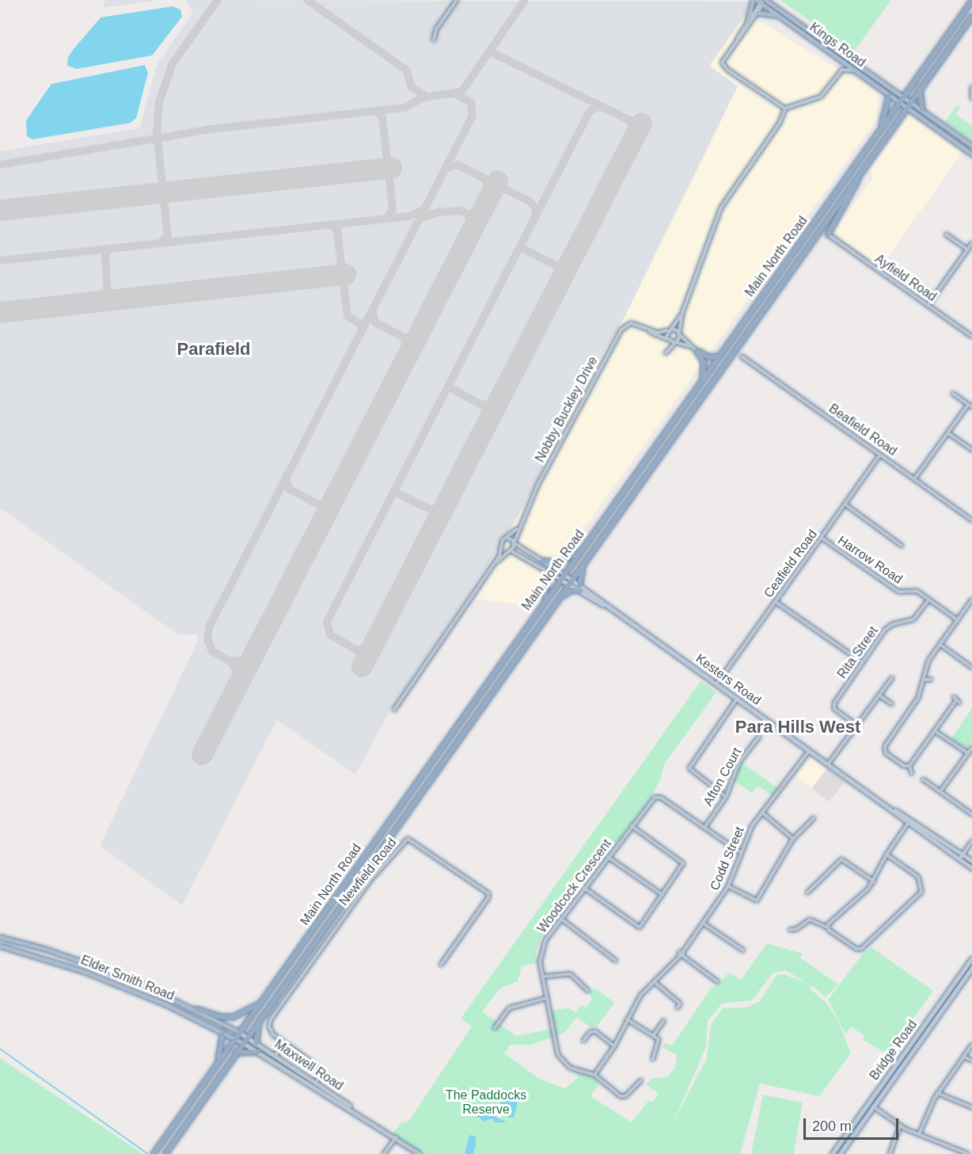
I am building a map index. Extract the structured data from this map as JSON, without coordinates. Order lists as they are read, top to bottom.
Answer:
{
  "streets": {
    "highway": ["Main North Road"],
    "main road": [
      "Kings Road",
      "Kesters Road",
      "Elder Smith Road",
      "Bridge Road"
    ],
    "street": [
      "Ayfield Road",
      "Nobby Buckley Drive",
      "Beafield Road",
      "Harrow Road",
      "Ceafield Road",
      "Rita Street",
      "Afton Court",
      "Codd Street",
      "Newfield Road",
      "Woodcock Crescent",
      "Maxwell Road"
    ]
  },
  "crossings": [
    ["Kings Road", "Main North Road"],
    ["Main North Road", "Kesters Road"],
    ["Main North Road", "Elder Smith Road"],
    ["Main North Road", "Maxwell Road"],
    ["Nobby Buckley Drive", "Kesters Road"],
    ["Beafield Road", "Ceafield Road"],
    ["Harrow Road", "Ceafield Road"],
    ["Harrow Road", "Rita Street"],
    ["Ceafield Road", "Kesters Road"],
    ["Kesters Road", "Codd Street"],
    ["Afton Court", "Woodcock Crescent"],
    ["Codd Street", "Woodcock Crescent"],
    ["Newfield Road", "Maxwell Road"],
    ["Elder Smith Road", "Maxwell Road"]
  ],
  "districts": ["Parafield", "Para Hills West"],
  "parks": ["The Paddocks Reserve"],
  "scale_bar": "200 m"
}
